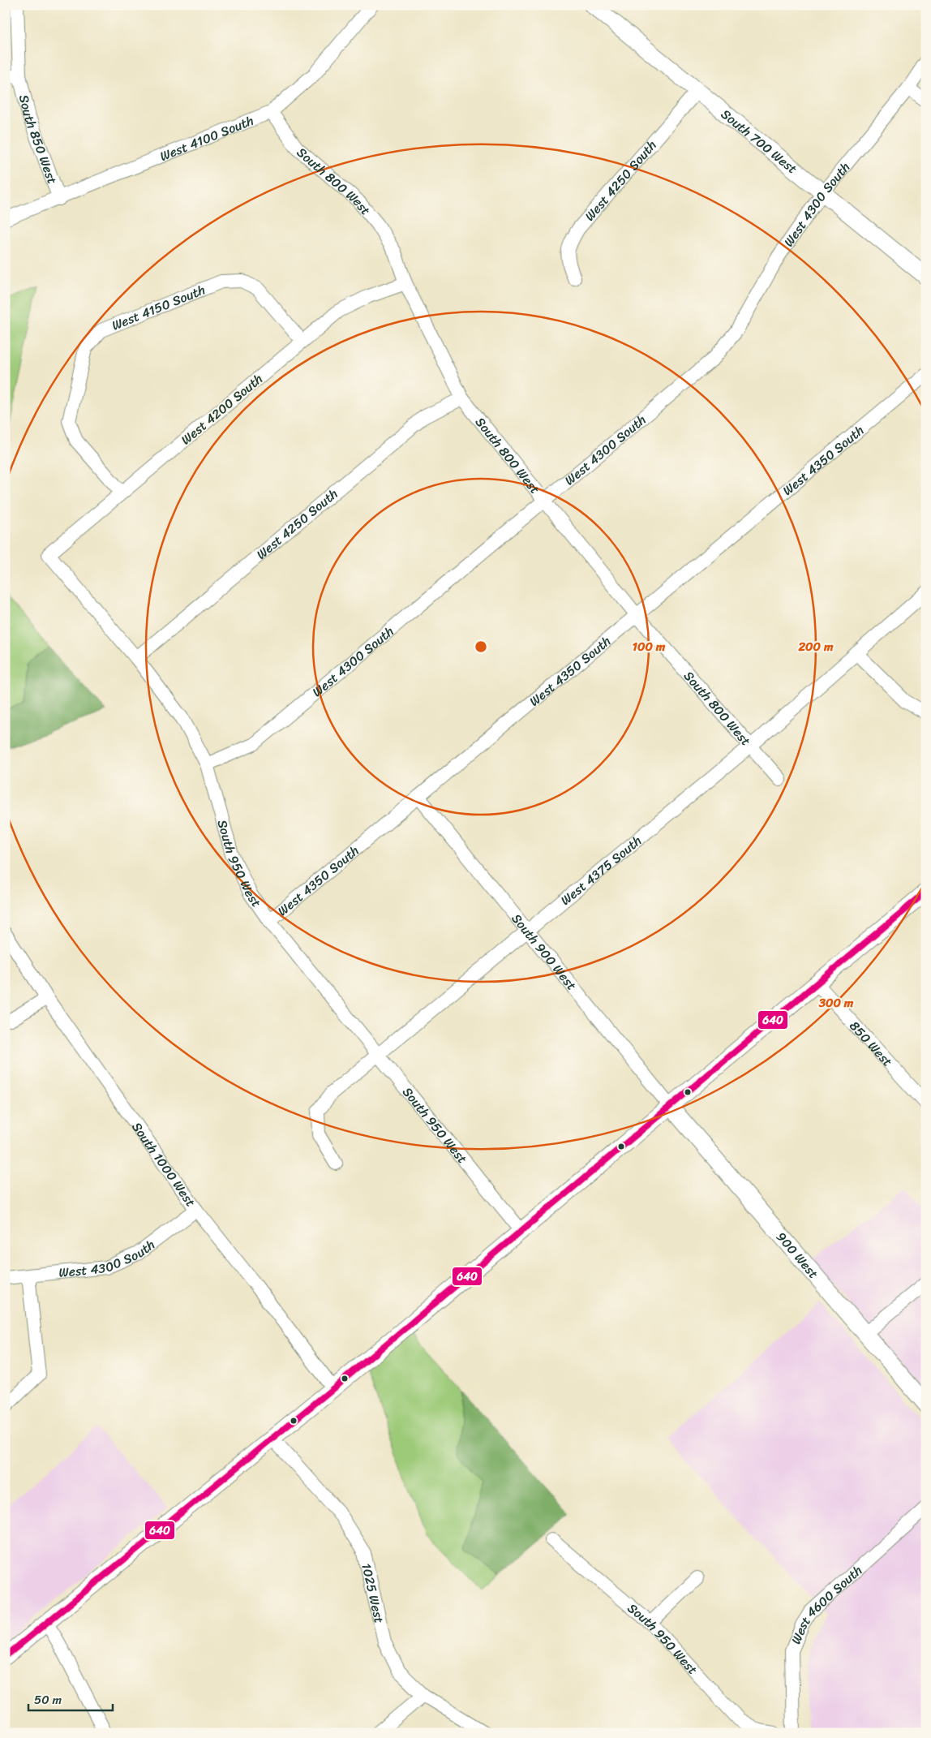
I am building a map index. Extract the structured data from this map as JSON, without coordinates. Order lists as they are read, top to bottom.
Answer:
{
  "streets": {
    "street": [
      "South 850 West",
      "West 4100 South",
      "South 700 West",
      "West 4250 South",
      "South 800 West",
      "West 4300 South",
      "West 4150 South",
      "West 4200 South",
      "West 4350 South",
      "South 950 West",
      "West 4375 South",
      "South 900 West",
      "850 West",
      "South 1000 West",
      "900 West",
      "1025 West",
      "West 4600 South"
    ]
  },
  "crossings": [
    ["South 850 West", "West 4100 South"],
    ["West 4100 South", "South 800 West"],
    ["South 700 West", "West 4250 South"],
    ["South 700 West", "West 4300 South"],
    ["West 4250 South", "South 800 West"],
    ["West 4250 South", "South 950 West"],
    ["South 800 West", "West 4300 South"],
    ["South 800 West", "West 4200 South"],
    ["South 800 West", "West 4350 South"],
    ["South 800 West", "West 4375 South"],
    ["West 4300 South", "South 950 West"],
    ["West 4300 South", "South 1000 West"],
    ["West 4150 South", "West 4200 South"],
    ["West 4200 South", "South 950 West"],
    ["West 4350 South", "South 950 West"],
    ["West 4350 South", "South 900 West"],
    ["South 950 West", "West 4375 South"],
    ["West 4375 South", "South 900 West"],
    ["South 900 West", "900 West"]
  ],
  "lines": ["transit line 640"],
  "scale_bar": "50 m",
  "rings": ["100 m", "200 m", "300 m"]
}
